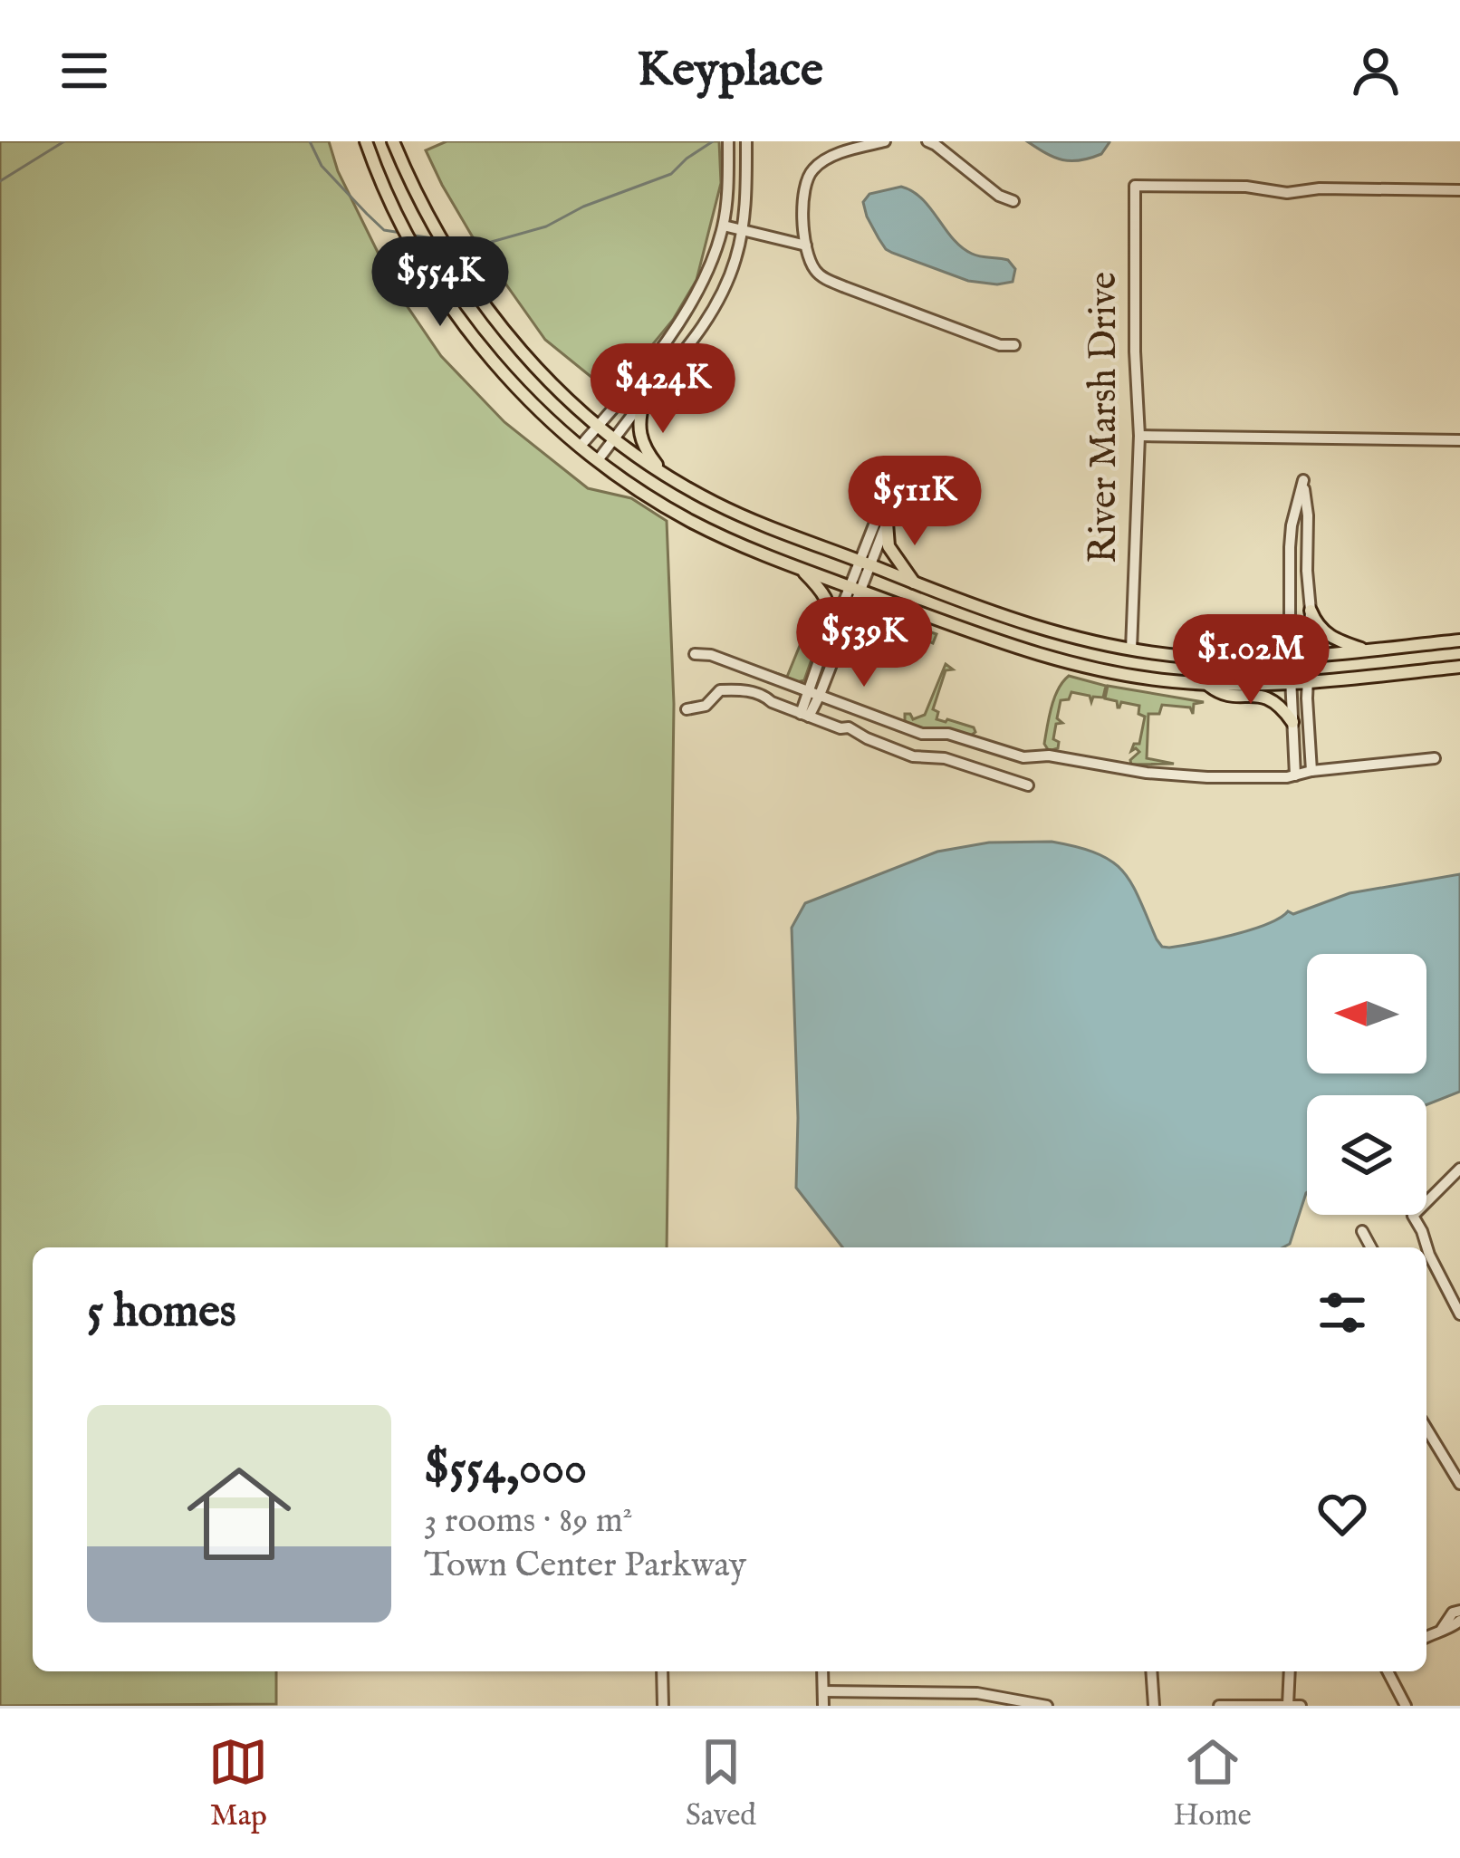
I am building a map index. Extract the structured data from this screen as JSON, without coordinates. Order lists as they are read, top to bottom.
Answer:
{
  "streets": {
    "street": ["River Marsh Drive"]
  },
  "north": "left",
  "page": {
    "header": "Keyplace",
    "price": [
      "$554K",
      "$424K",
      "$511K",
      "$539K",
      "$1.02M"
    ],
    "heading": "5 homes",
    "list": [
      {
        "name": "$554,000",
        "note": "3 rooms · 89 m² · Town Center Parkway"
      }
    ],
    "tabs": ["Map", "Saved", "Home"]
  }
}
